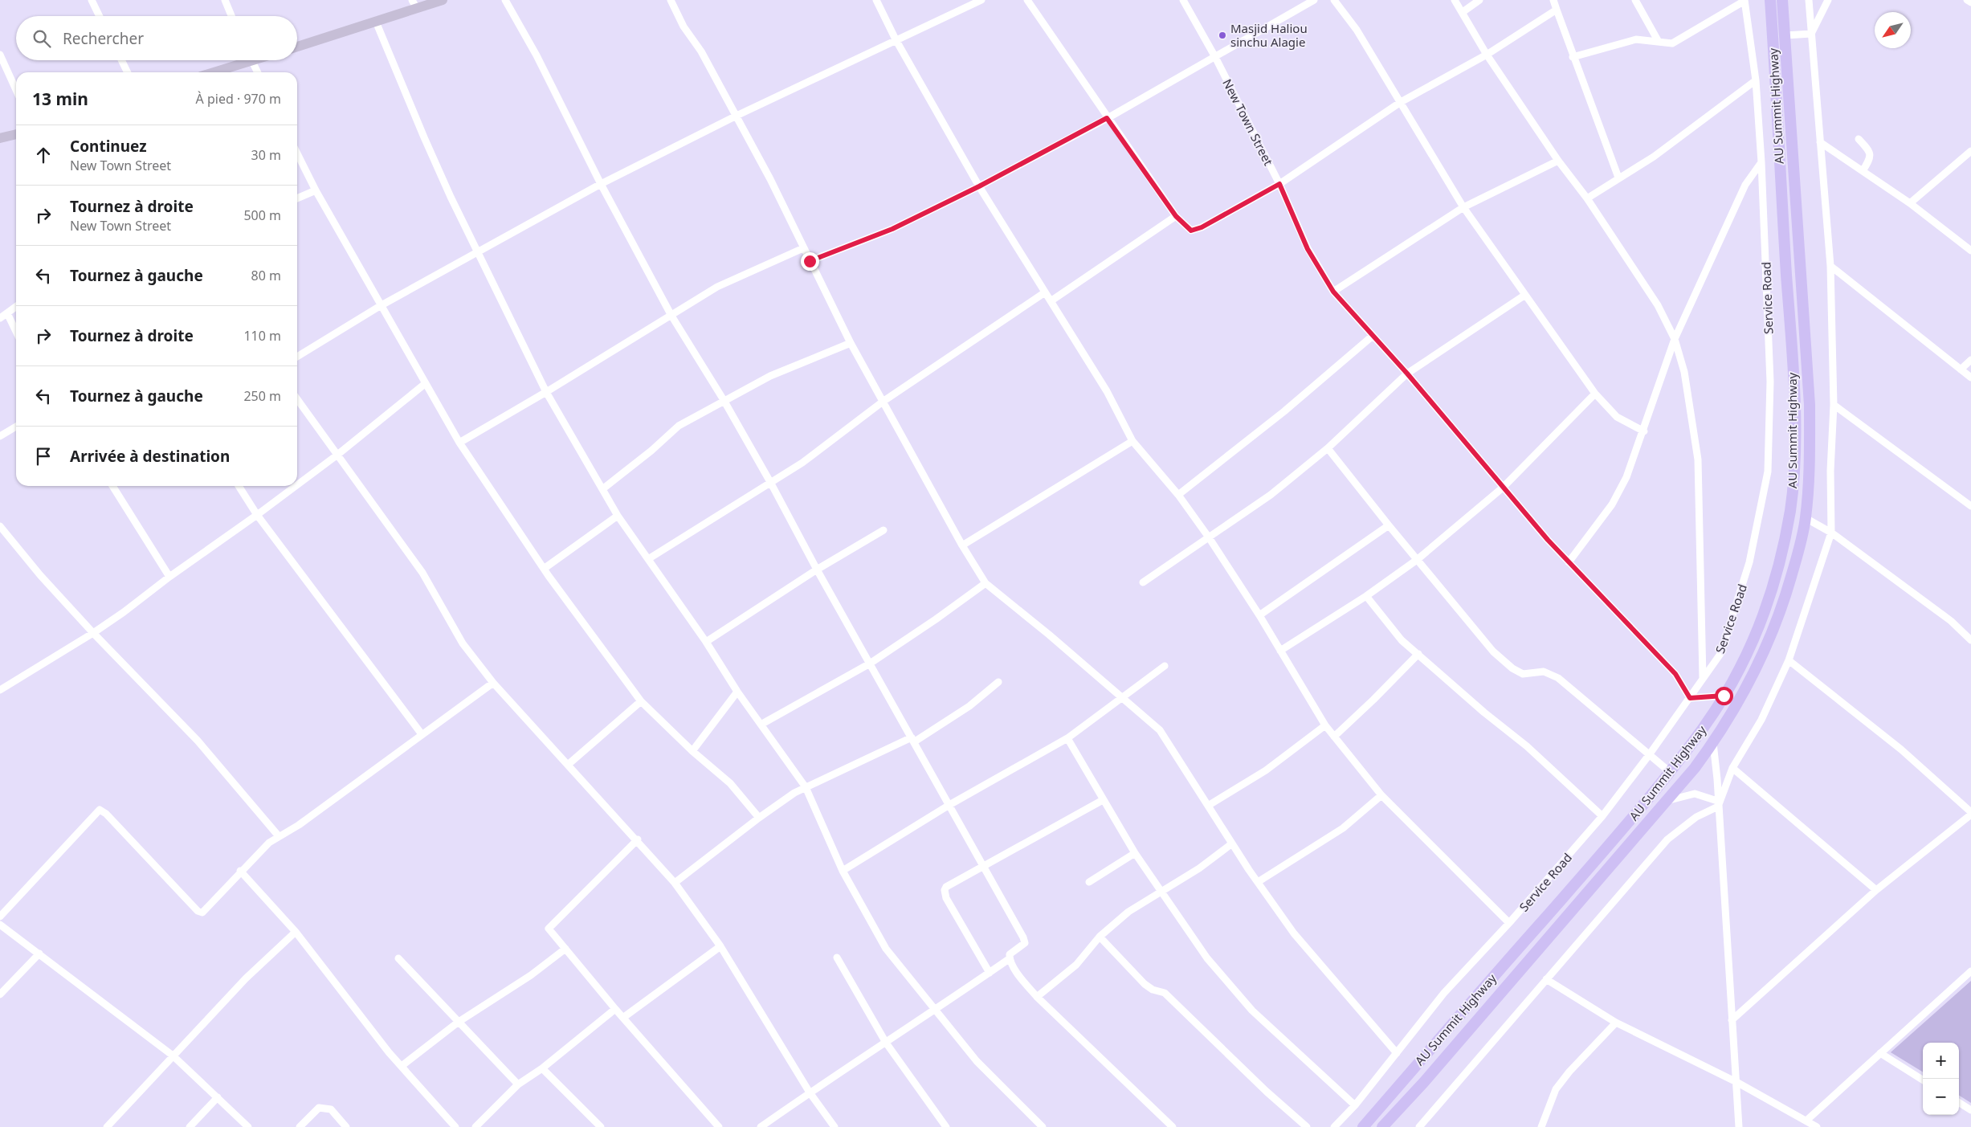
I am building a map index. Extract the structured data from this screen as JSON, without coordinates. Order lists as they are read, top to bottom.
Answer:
{
  "streets": {
    "main road": ["AU Summit Highway"],
    "street": ["New Town Street", "Service Road"]
  },
  "crossings": [
    ["New Town Street", "Service Road"]
  ],
  "places": ["Masjid Haliou sinchu Alagie"],
  "north": "bottom left",
  "page": {
    "search": "Rechercher",
    "heading": ["13 min", "À pied · 970 m"],
    "list": [
      ["Continuez", "New Town Street", "30 m"],
      ["Tournez à droite", "New Town Street", "500 m"],
      ["Tournez à gauche", "80 m"],
      ["Tournez à droite", "110 m"],
      ["Tournez à gauche", "250 m"],
      "Arrivée à destination"
    ],
    "map_buttons": ["+", "−"]
  }
}
